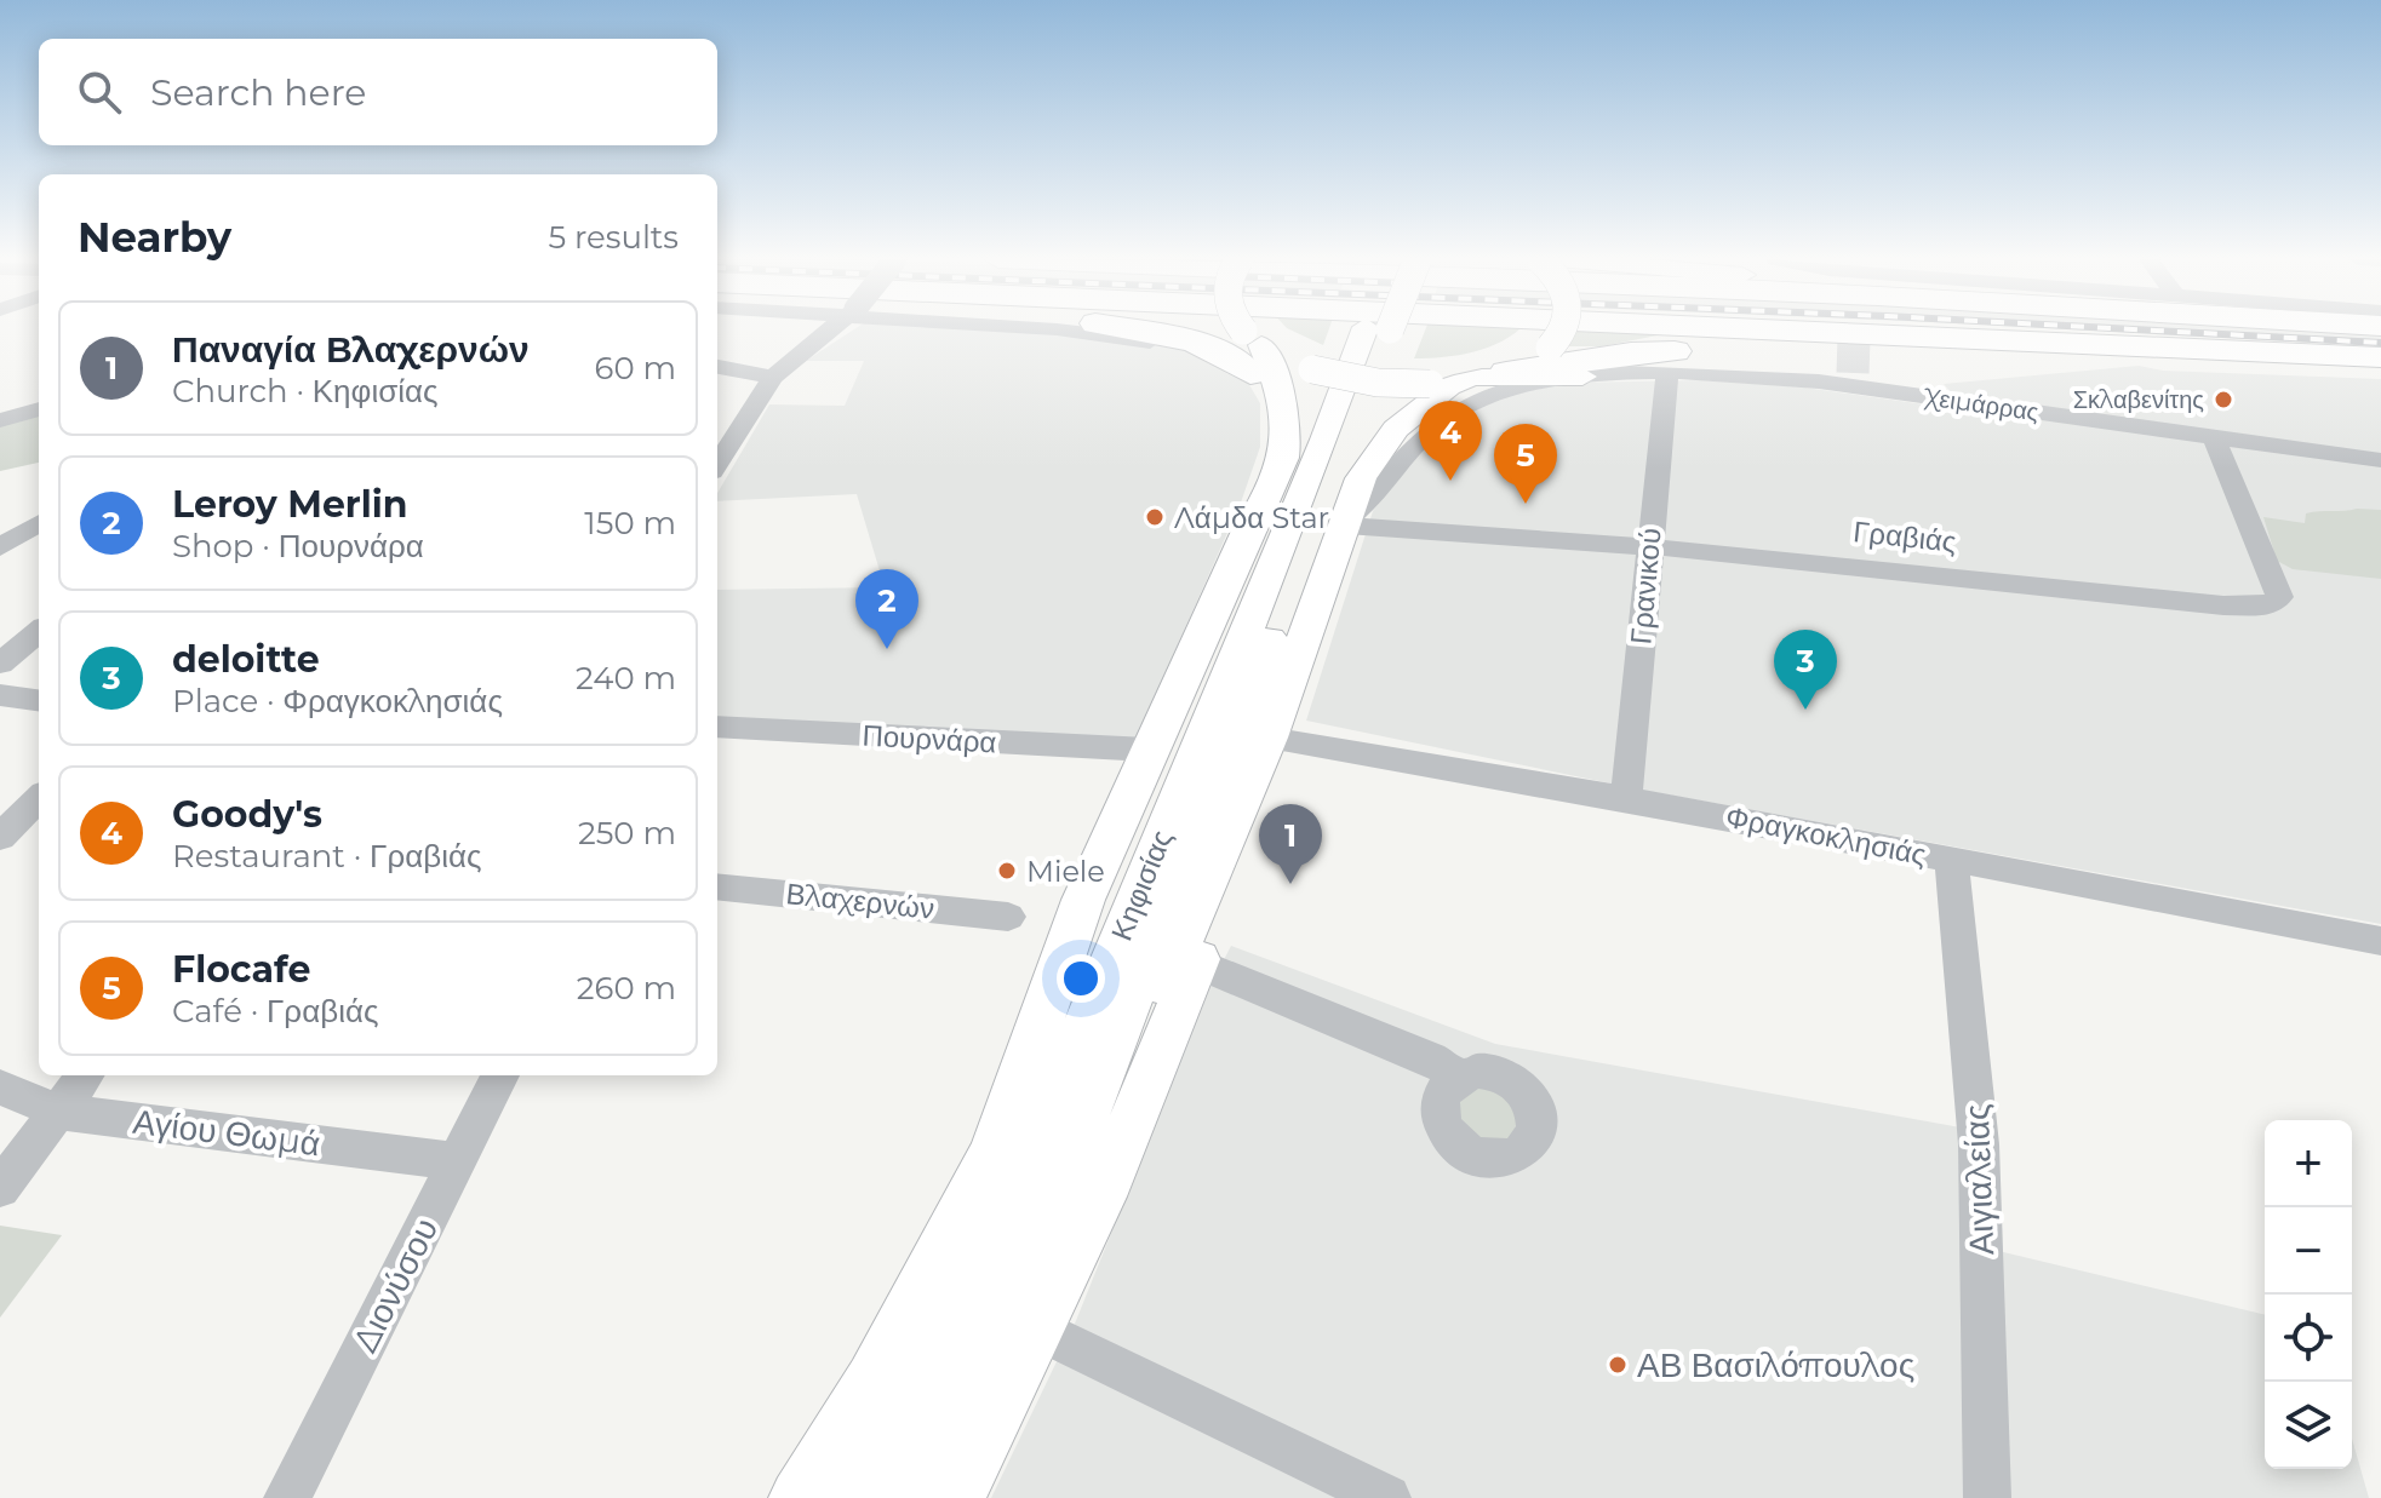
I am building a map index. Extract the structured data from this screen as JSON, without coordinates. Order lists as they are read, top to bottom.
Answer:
{
  "streets": {
    "main road": ["Κηφισίας"],
    "street": [
      "Χειμάρρας",
      "Γραβιάς",
      "Γρανικού",
      "Πουρνάρα",
      "Φραγκοκλησιάς",
      "Βλαχερνών",
      "Αγίου Θωμά",
      "Αιγιαλείας",
      "Διονύσου"
    ]
  },
  "crossings": [
    ["Χειμάρρας", "Γραβιάς"],
    ["Χειμάρρας", "Γρανικού"],
    ["Γραβιάς", "Γρανικού"],
    ["Γρανικού", "Φραγκοκλησιάς"],
    ["Πουρνάρα", "Κηφισίας"],
    ["Φραγκοκλησιάς", "Αιγιαλείας"],
    ["Αγίου Θωμά", "Διονύσου"]
  ],
  "places": [
    "Σκλαβενίτης",
    "Λάμδα Star",
    "Miele",
    "ΑΒ Βασιλόπουλος"
  ],
  "page": {
    "search": "Search here",
    "heading": ["Nearby", "5 results"],
    "list": [
      {
        "mark": "1",
        "name": "Παναγία Βλαχερνών",
        "note": "Church · Κηφισίας",
        "value": "60 m"
      },
      {
        "mark": "2",
        "name": "Leroy Merlin",
        "note": "Shop · Πουρνάρα",
        "value": "150 m"
      },
      {
        "mark": "3",
        "name": "deloitte",
        "note": "Place · Φραγκοκλησιάς",
        "value": "240 m"
      },
      {
        "mark": "4",
        "name": "Goody's",
        "note": "Restaurant · Γραβιάς",
        "value": "250 m"
      },
      {
        "mark": "5",
        "name": "Flocafe",
        "note": "Café · Γραβιάς",
        "value": "260 m"
      }
    ],
    "pins": [
      "4",
      "5",
      "2",
      "3",
      "1"
    ],
    "map_buttons": ["+", "−"]
  }
}
